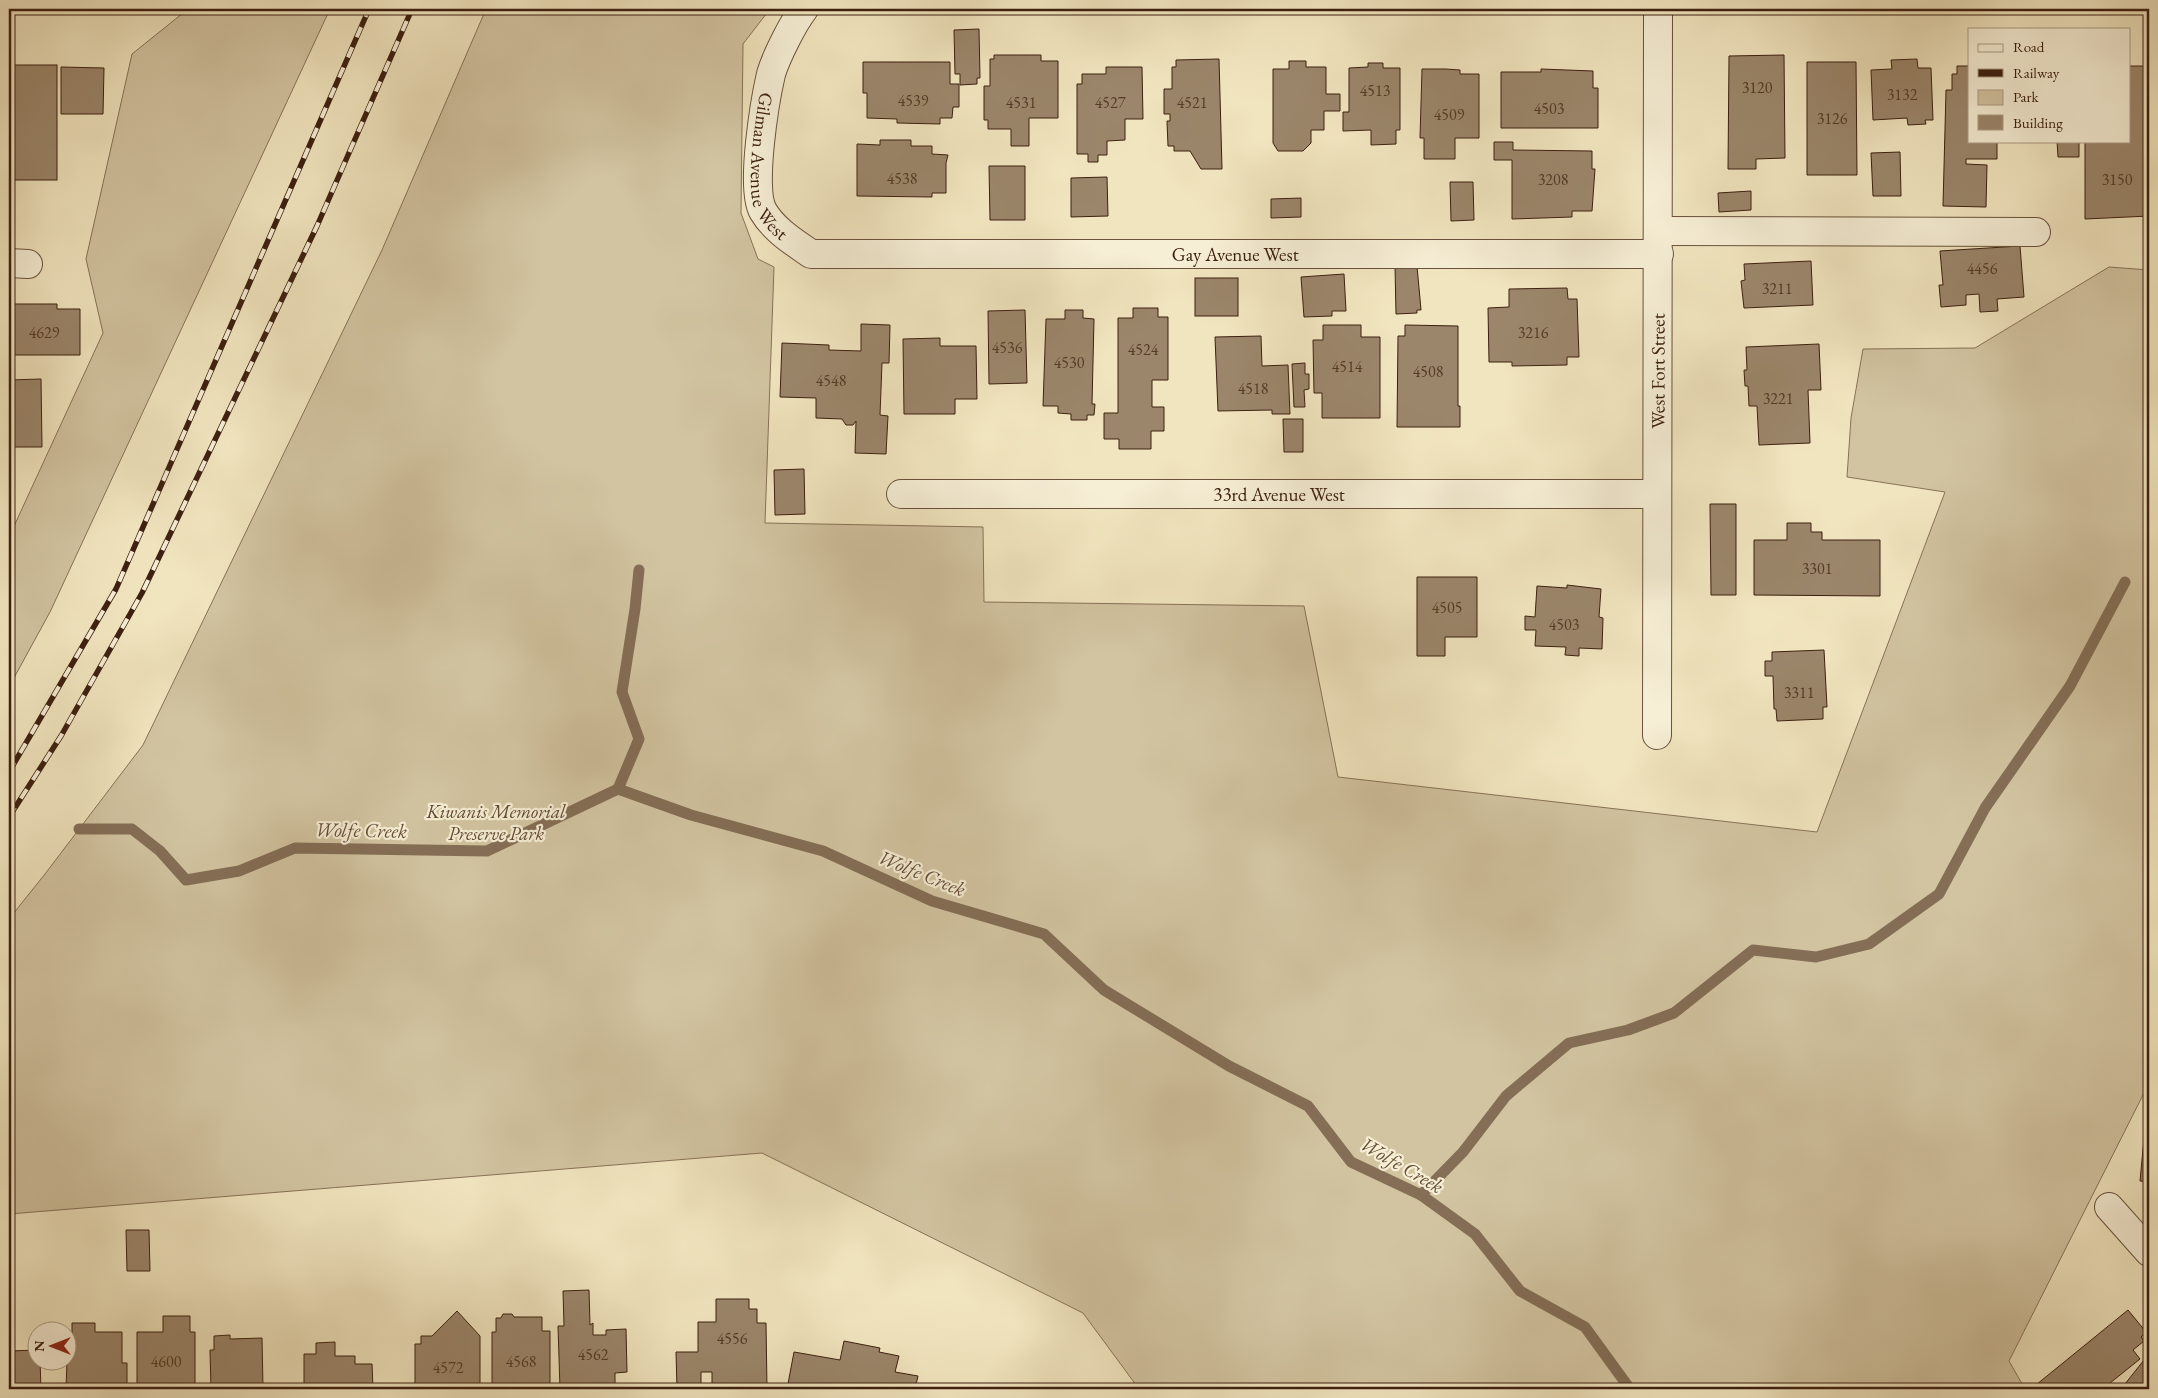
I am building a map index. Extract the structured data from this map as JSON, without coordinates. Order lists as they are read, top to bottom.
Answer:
{
  "streets": {
    "street": [
      "Gilman Avenue West",
      "Gay Avenue West",
      "West Fort Street",
      "33rd Avenue West"
    ]
  },
  "crossings": [
    ["Gilman Avenue West", "Gay Avenue West"],
    ["Gay Avenue West", "West Fort Street"],
    ["West Fort Street", "33rd Avenue West"]
  ],
  "water": ["Wolfe Creek"],
  "parks": ["Kiwanis Memorial Preserve Park"],
  "house_numbers": [
    "3120",
    "4513",
    "3132",
    "4539",
    "4531",
    "4527",
    "4521",
    "4503",
    "4509",
    "3126",
    "4538",
    "3208",
    "3150",
    "4456",
    "3211",
    "4629",
    "3216",
    "4536",
    "4524",
    "4530",
    "4514",
    "4508",
    "4548",
    "4518",
    "3221",
    "3301",
    "4505",
    "4503",
    "3311",
    "4556",
    "4562",
    "4600",
    "4568",
    "4572"
  ],
  "legend": [
    "Road",
    "Railway",
    "Park",
    "Building"
  ],
  "north": "left"
}
